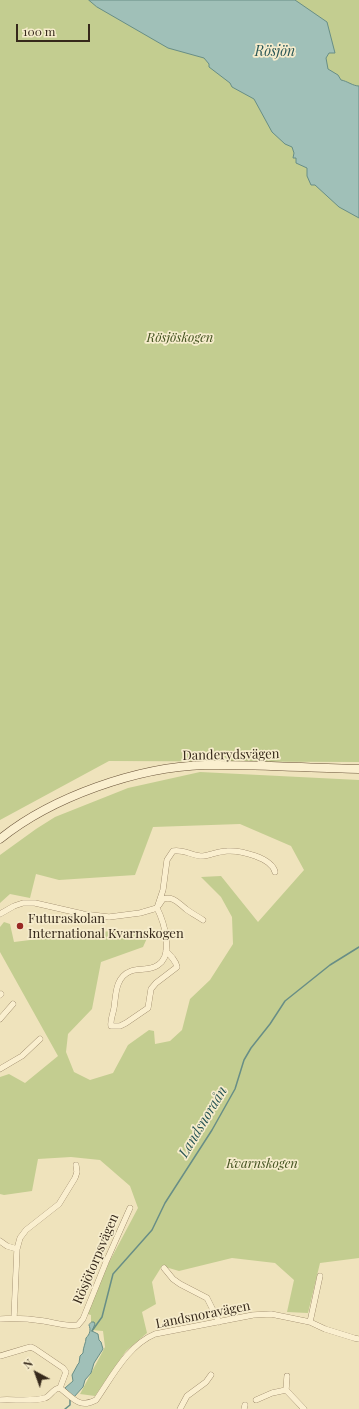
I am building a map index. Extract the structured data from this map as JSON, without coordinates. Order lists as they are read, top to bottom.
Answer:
{
  "streets": {
    "main road": ["Danderydsvägen"],
    "street": ["Rösjötorpsvägen", "Landsnoravägen"]
  },
  "water": ["Rösjön", "Landsnoraån"],
  "parks": ["Rösjöskogen", "Kvarnskogen"],
  "places": ["Futuraskolan International Kvarnskogen"],
  "scale_bar": "100 m",
  "north": "top left"
}
